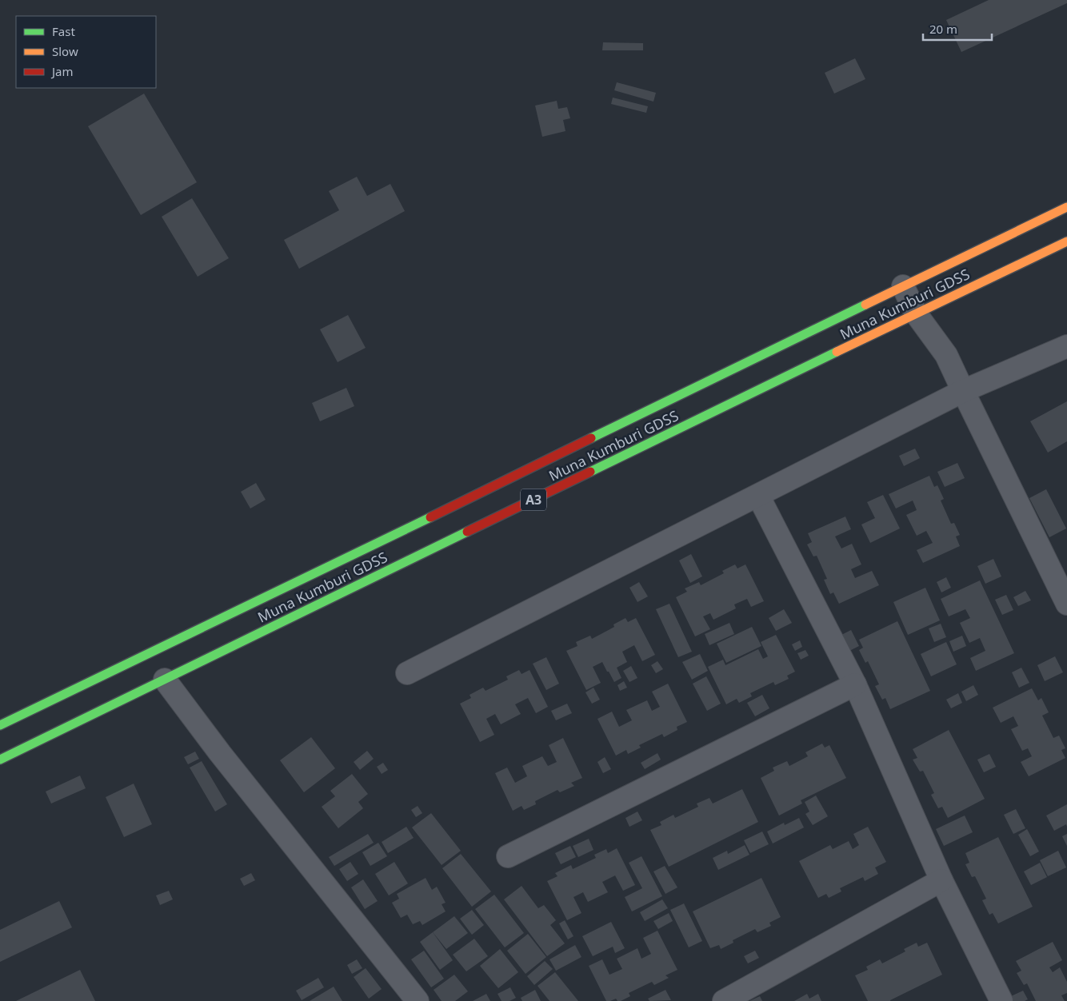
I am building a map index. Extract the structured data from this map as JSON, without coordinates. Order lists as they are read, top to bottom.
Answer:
{
  "streets": {
    "highway": ["Muna Kumburi GDSS", "A3"]
  },
  "legend": ["Fast", "Slow", "Jam"],
  "scale_bar": "20 m"
}
